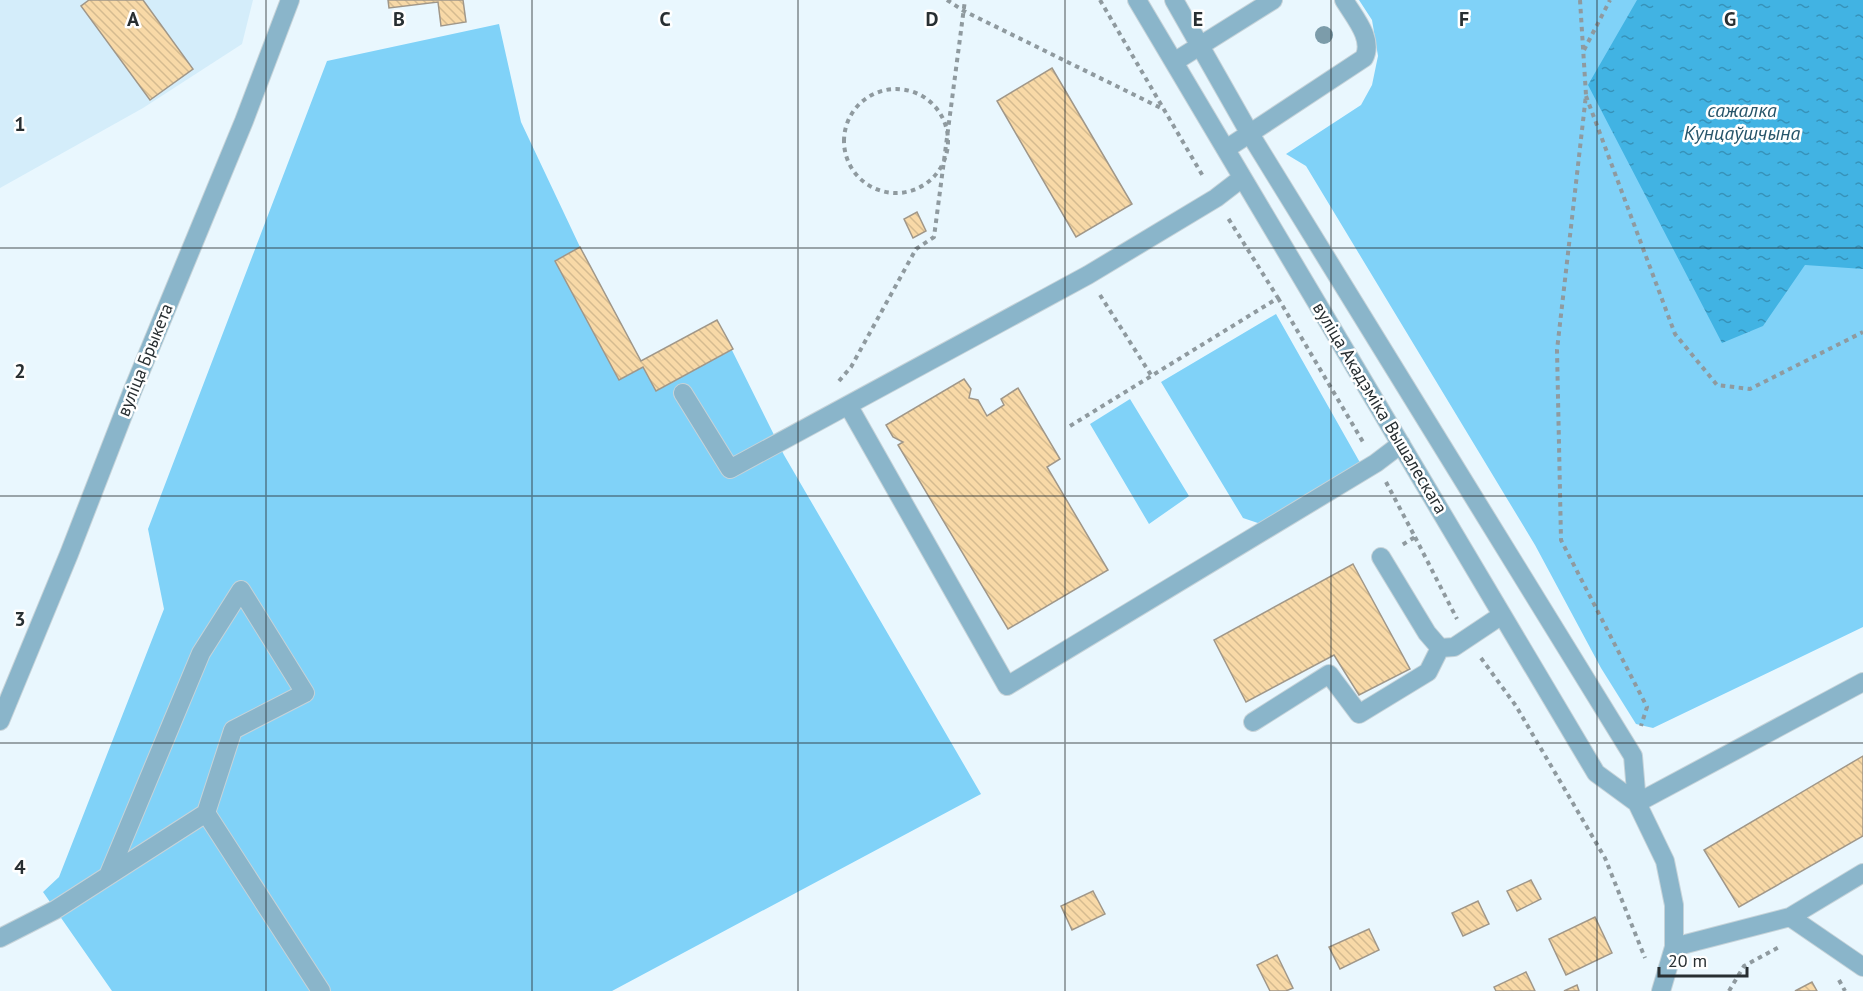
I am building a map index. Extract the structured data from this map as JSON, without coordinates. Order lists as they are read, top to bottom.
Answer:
{
  "streets": {
    "street": ["вуліца Брыкета", "вуліца Акадэміка Вышалескага"]
  },
  "water": ["сажалка Кунцаўшчына"],
  "scale_bar": "20 m",
  "grid": {
    "columns": [
      "A",
      "B",
      "C",
      "D",
      "E",
      "F",
      "G"
    ],
    "rows": [
      "1",
      "2",
      "3",
      "4"
    ]
  }
}
